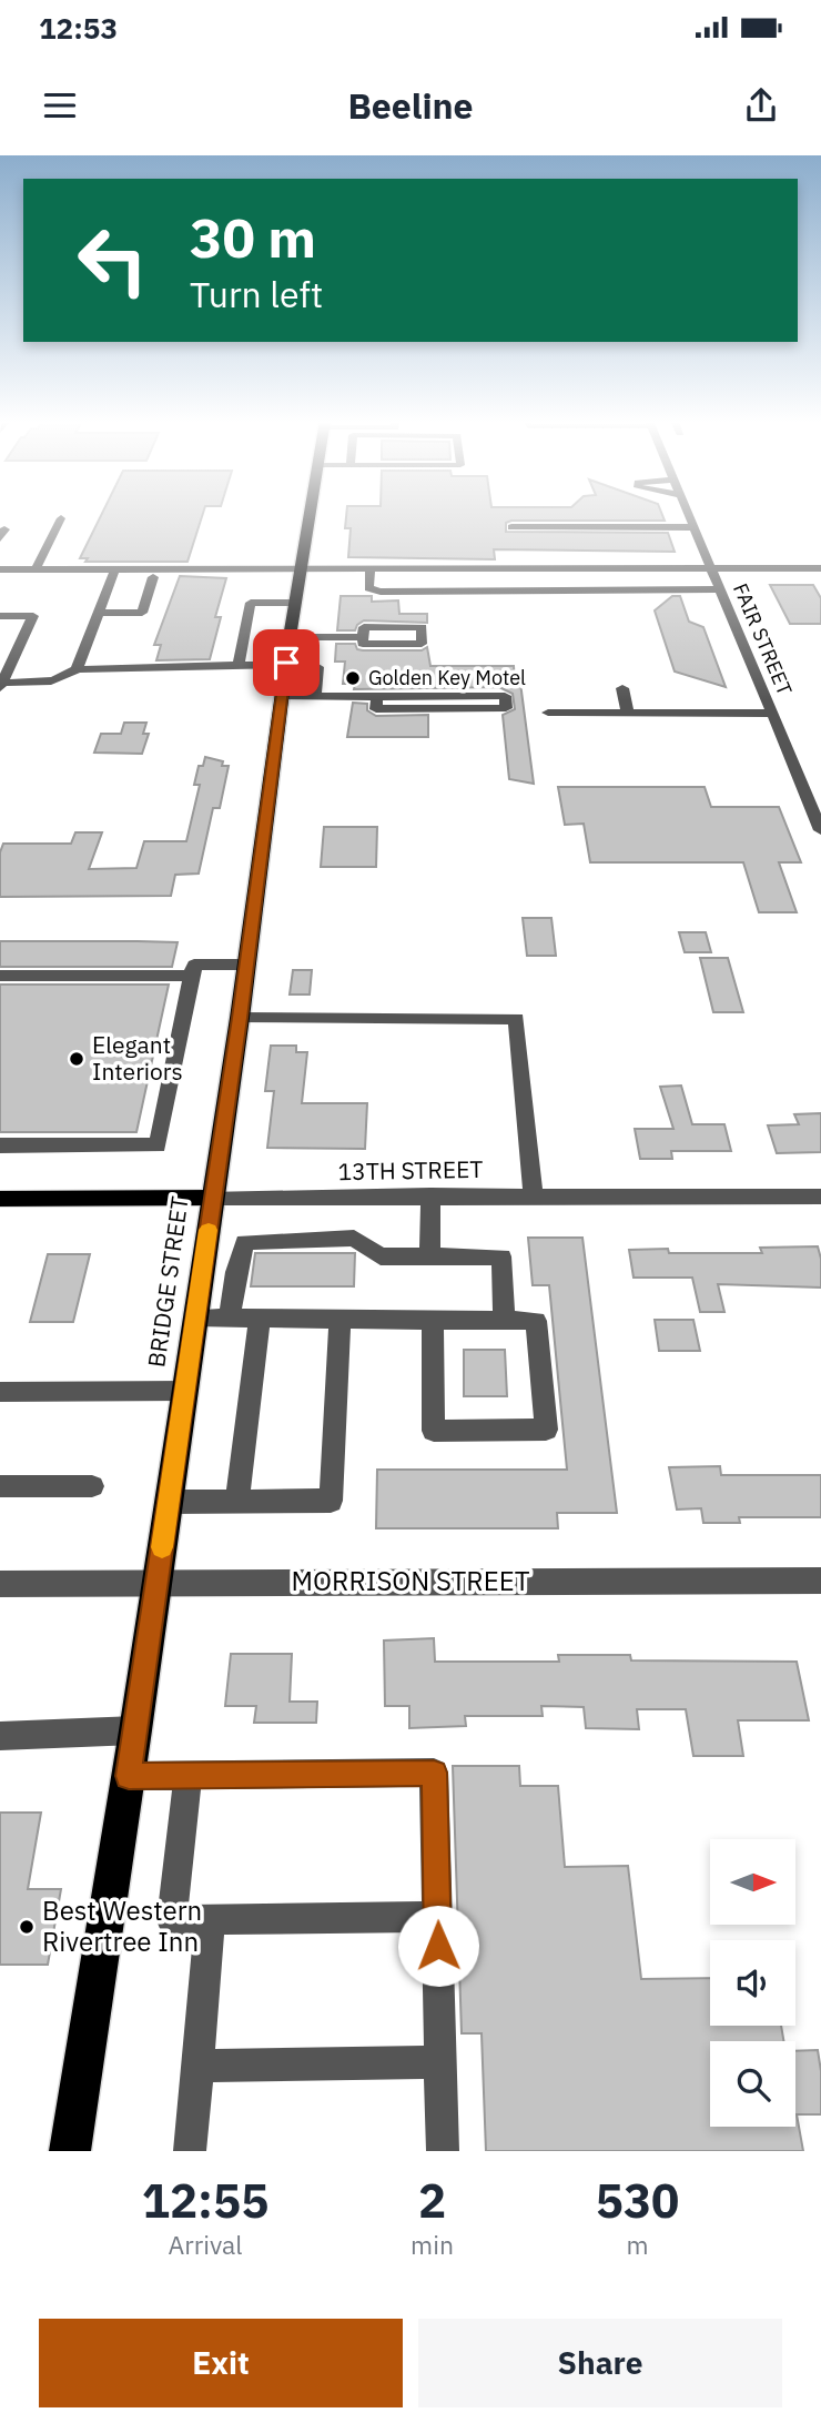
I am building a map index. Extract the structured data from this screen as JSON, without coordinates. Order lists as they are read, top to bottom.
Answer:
{
  "streets": {
    "highway": ["BRIDGE STREET"],
    "main road": ["13TH STREET"],
    "street": ["FAIR STREET", "MORRISON STREET"]
  },
  "crossings": [
    ["13TH STREET", "BRIDGE STREET"],
    ["BRIDGE STREET", "MORRISON STREET"]
  ],
  "places": ["Golden Key Motel", "Elegant Interiors", "Best Western Rivertree Inn"],
  "north": "right",
  "page": {
    "status": "12:53",
    "header": "Beeline",
    "turn": ["30 m", "Turn left"],
    "eta": [
      "12:55",
      "Arrival",
      "2",
      "min",
      "530",
      "m"
    ],
    "buttons": ["Exit", "Share"]
  }
}
